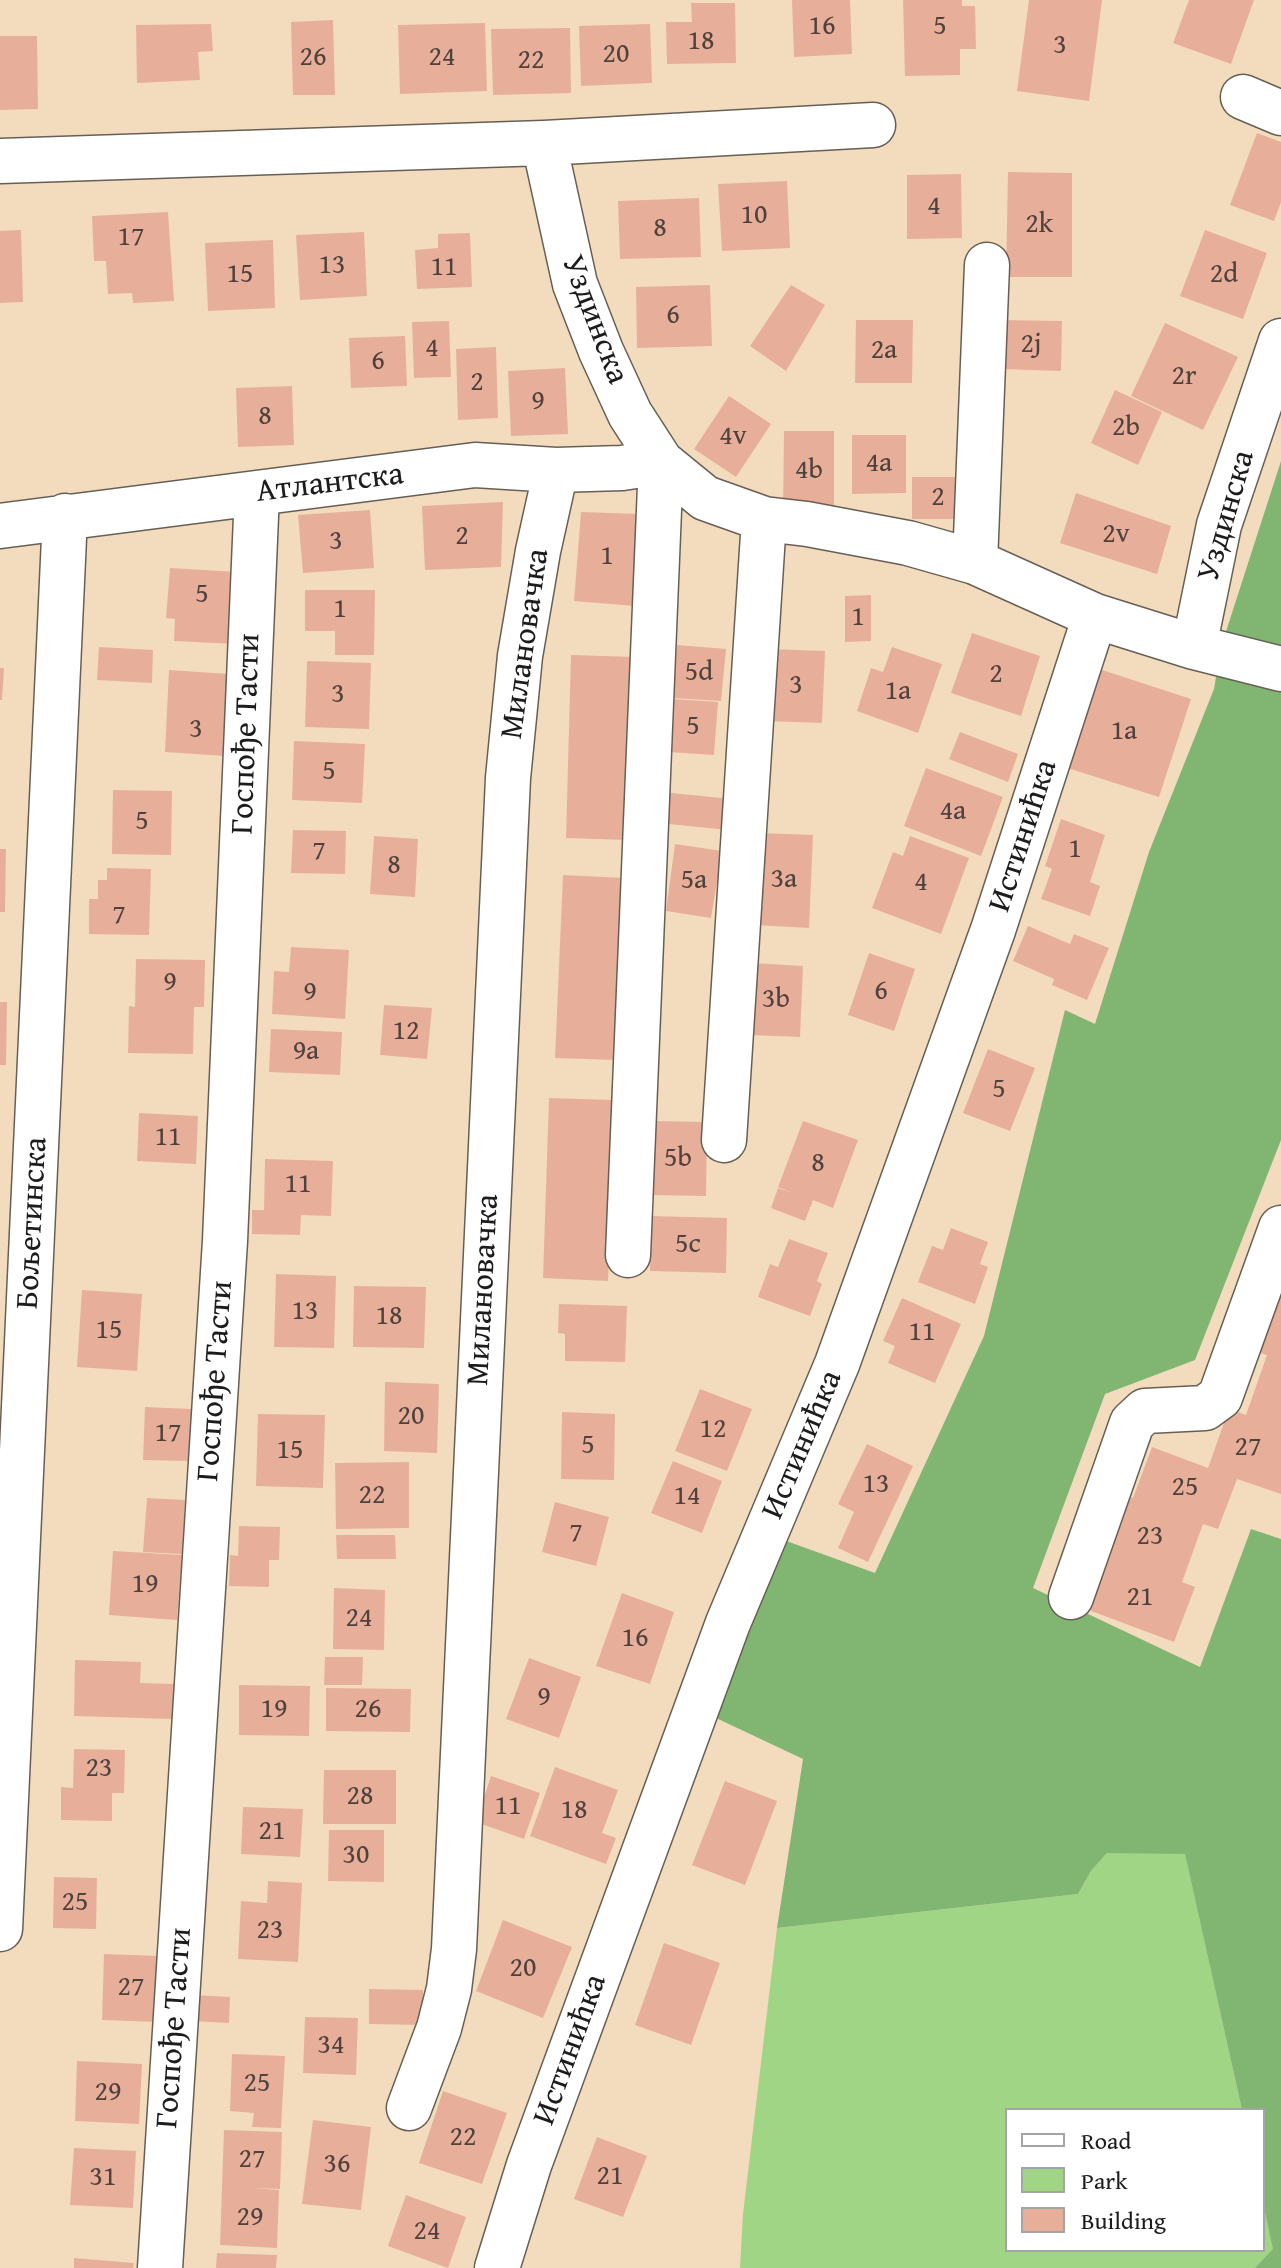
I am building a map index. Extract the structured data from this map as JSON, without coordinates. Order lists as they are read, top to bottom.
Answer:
{
  "streets": {
    "street": [
      "Уздинска",
      "Атлантска",
      "Милановачка",
      "Госпође Тасти",
      "Истинићка",
      "Бољетинска"
    ]
  },
  "crossings": [
    ["Уздинска", "Атлантска"],
    ["Уздинска", "Истинићка"],
    ["Атлантска", "Милановачка"],
    ["Атлантска", "Госпође Тасти"],
    ["Атлантска", "Бољетинска"]
  ],
  "house_numbers": [
    "16",
    "5",
    "18",
    "3",
    "20",
    "26",
    "24",
    "22",
    "4",
    "10",
    "2k",
    "8",
    "17",
    "13",
    "11",
    "15",
    "2d",
    "6",
    "2j",
    "4",
    "2a",
    "6",
    "2r",
    "2",
    "9",
    "8",
    "2b",
    "4v",
    "4a",
    "4b",
    "2",
    "2v",
    "2",
    "3",
    "1",
    "5",
    "1",
    "1",
    "5d",
    "2",
    "3",
    "1a",
    "3",
    "5",
    "3",
    "1a",
    "5",
    "4a",
    "5",
    "1",
    "7",
    "8",
    "3a",
    "5a",
    "4",
    "7",
    "9",
    "6",
    "9",
    "3b",
    "12",
    "9a",
    "5",
    "11",
    "5b",
    "8",
    "11",
    "5c",
    "13",
    "18",
    "15",
    "11",
    "20",
    "12",
    "17",
    "5",
    "27",
    "15",
    "13",
    "25",
    "22",
    "14",
    "7",
    "23",
    "19",
    "21",
    "24",
    "16",
    "9",
    "19",
    "26",
    "23",
    "28",
    "11",
    "18",
    "21",
    "30",
    "25",
    "23",
    "20",
    "27",
    "34",
    "25",
    "29",
    "22",
    "27",
    "36",
    "21",
    "31",
    "29",
    "24"
  ],
  "legend": ["Road", "Park", "Building"]
}
